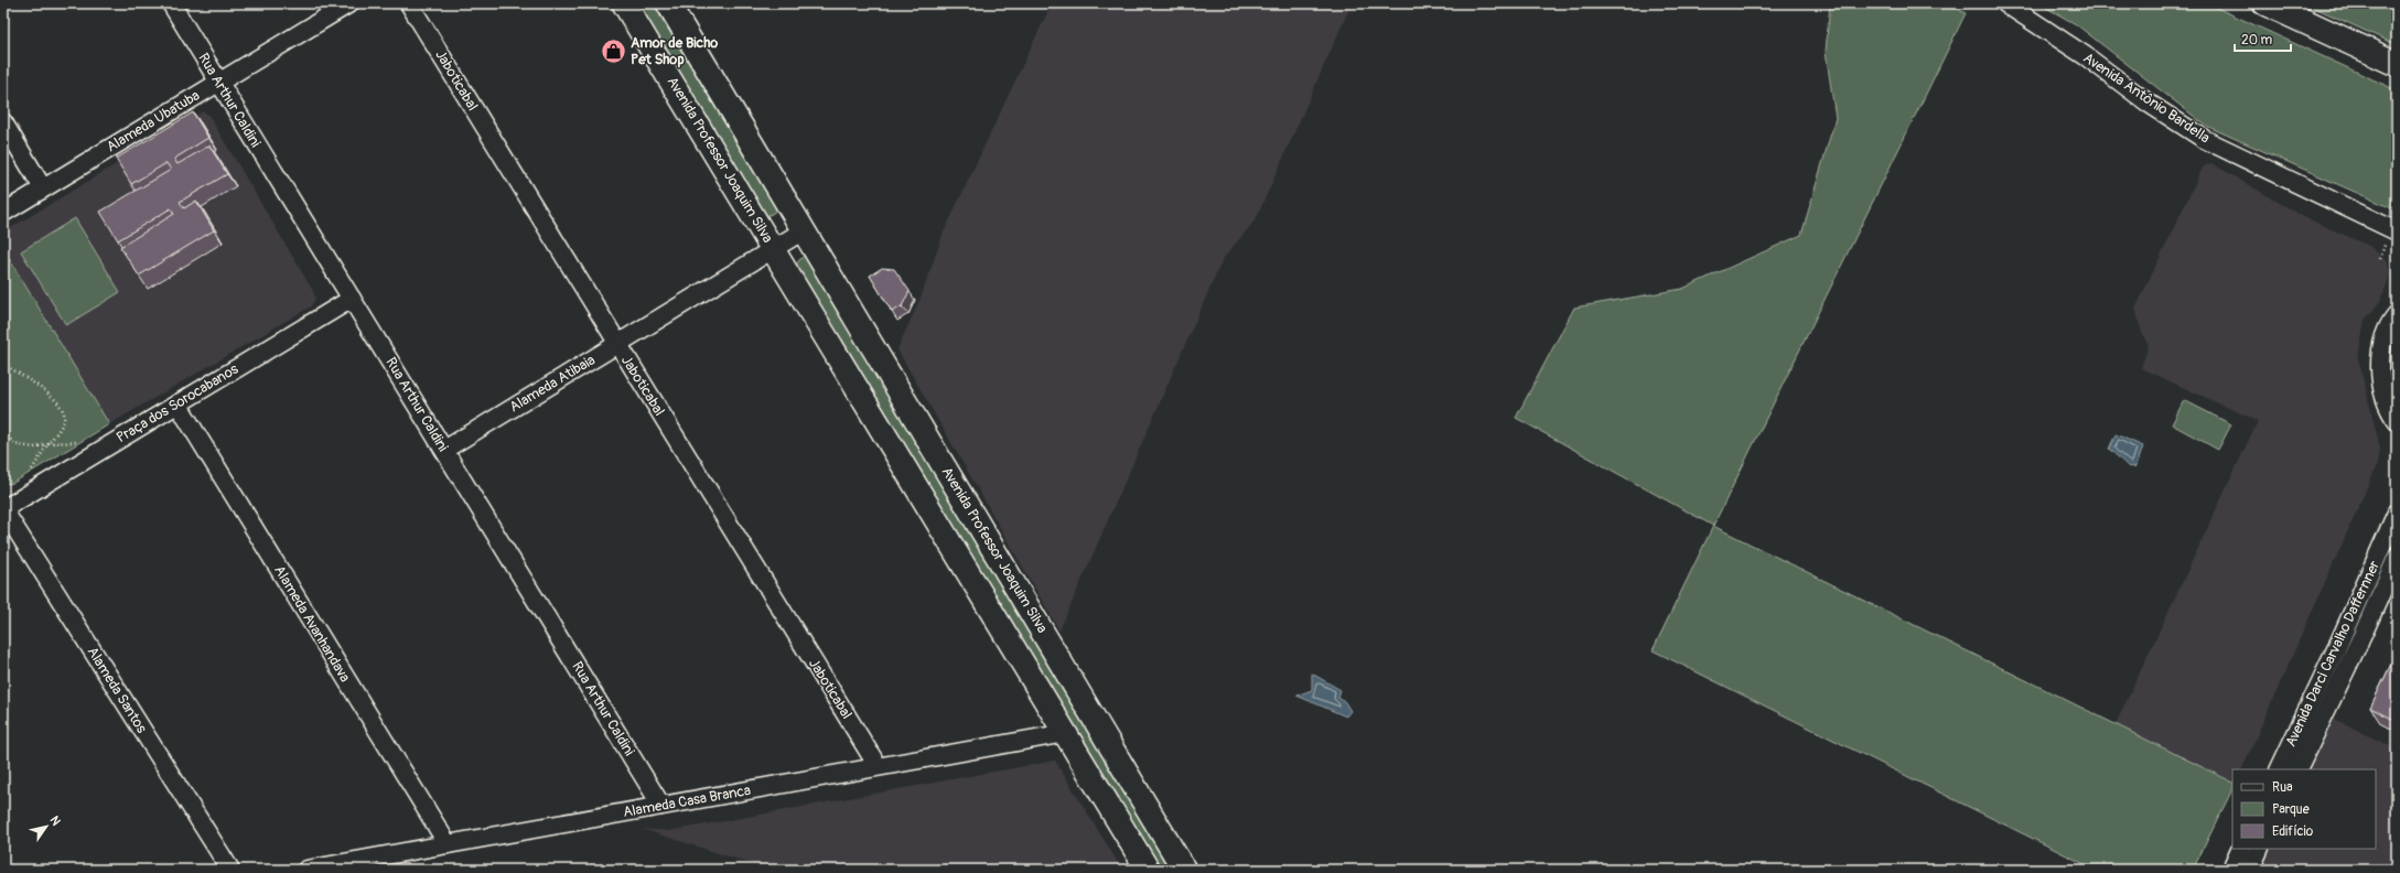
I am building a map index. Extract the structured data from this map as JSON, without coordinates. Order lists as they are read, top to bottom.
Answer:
{
  "streets": {
    "main road": ["Avenida Professor Joaquim Silva"],
    "street": [
      "Jaboticabal",
      "Avenida Antônio Bardella",
      "Rua Arthur Caldini",
      "Alameda Ubatuba",
      "Alameda Atibaia",
      "Praça dos Sorocabanos",
      "Alameda Avanhandava",
      "Avenida Darci Carvalho Daffernner",
      "Alameda Santos",
      "Alameda Casa Branca"
    ]
  },
  "crossings": [
    ["Jaboticabal", "Alameda Atibaia"],
    ["Jaboticabal", "Alameda Casa Branca"],
    ["Rua Arthur Caldini", "Alameda Ubatuba"],
    ["Rua Arthur Caldini", "Alameda Atibaia"],
    ["Rua Arthur Caldini", "Praça dos Sorocabanos"],
    ["Rua Arthur Caldini", "Alameda Casa Branca"],
    ["Avenida Professor Joaquim Silva", "Alameda Atibaia"],
    ["Avenida Professor Joaquim Silva", "Alameda Casa Branca"],
    ["Praça dos Sorocabanos", "Alameda Avanhandava"],
    ["Praça dos Sorocabanos", "Alameda Santos"],
    ["Alameda Avanhandava", "Alameda Casa Branca"]
  ],
  "places": {
    "shop": ["Amor de Bicho Pet Shop"]
  },
  "legend": ["Rua", "Parque", "Edifício"],
  "scale_bar": "20 m",
  "north": "top right"
}
